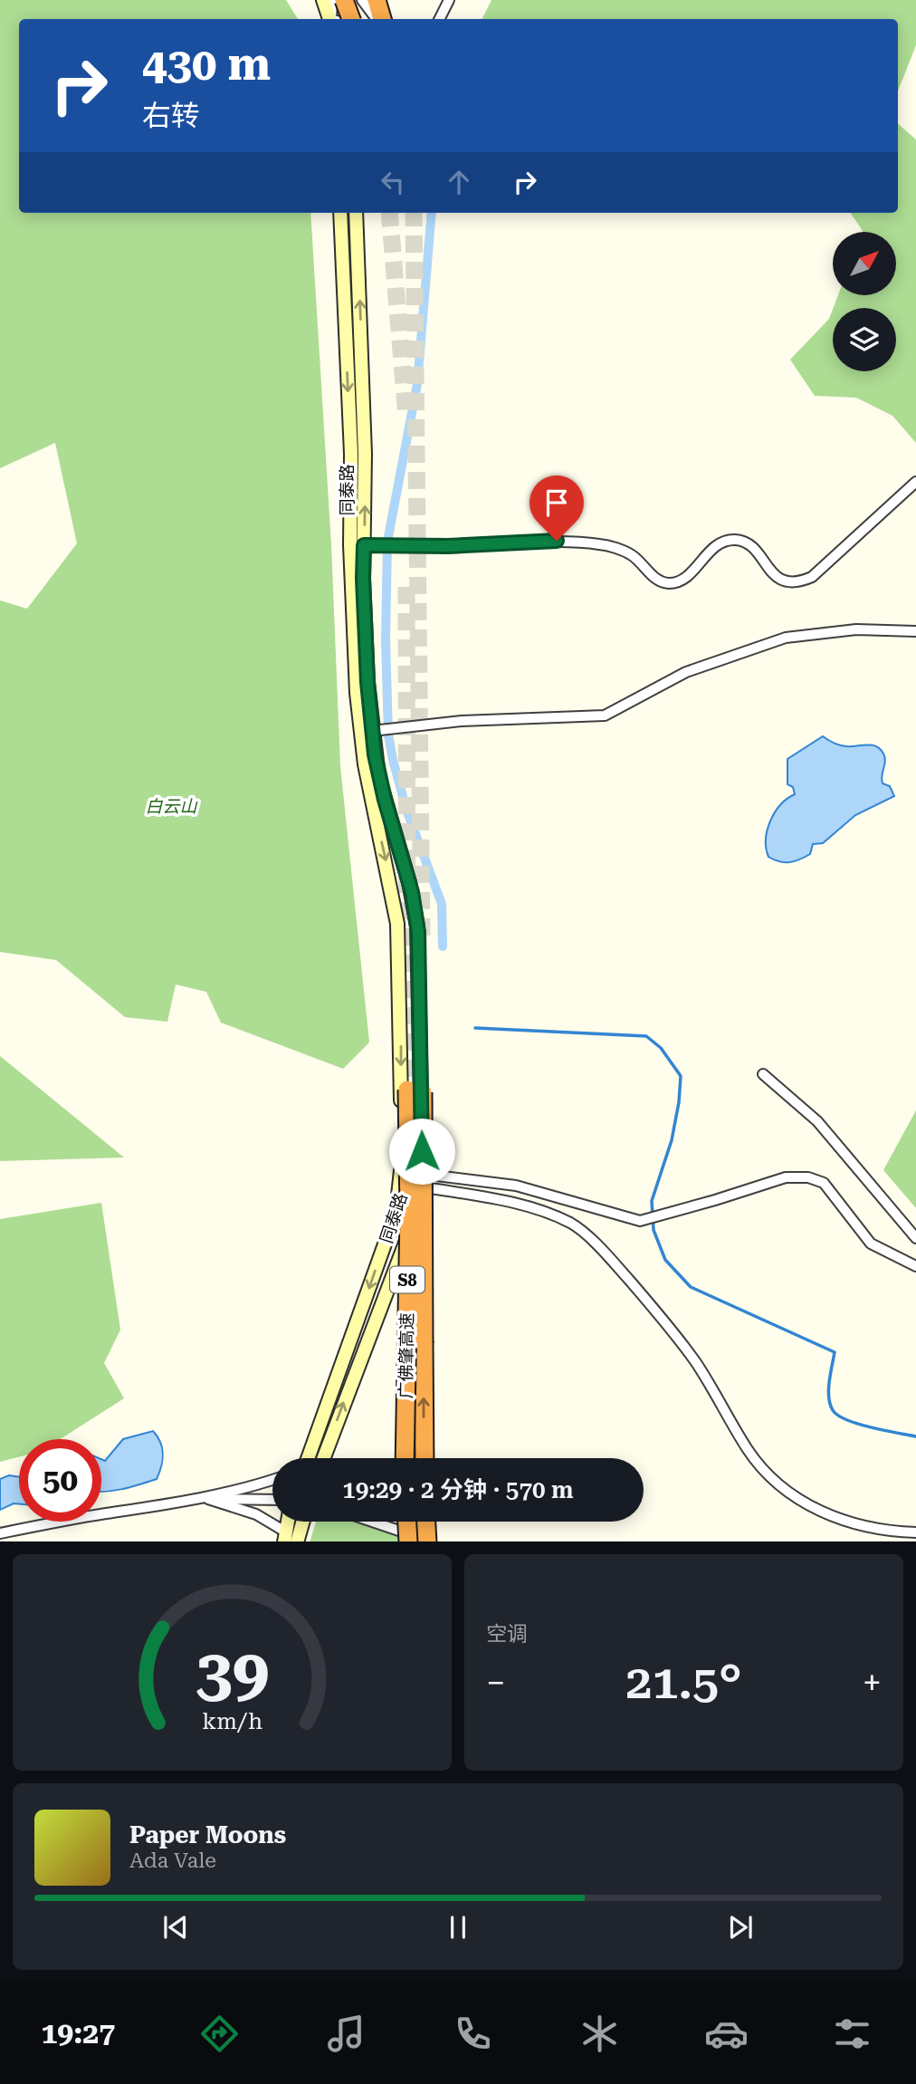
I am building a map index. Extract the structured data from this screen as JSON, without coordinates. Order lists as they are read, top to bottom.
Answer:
{
  "streets": {
    "highway": ["S8", "广佛肇高速"],
    "main road": ["同泰路"]
  },
  "parks": ["白云山"],
  "north": "top right",
  "page": {
    "turn": ["430 m", "右转"],
    "limit": "50",
    "trip": "19:29 · 2 分钟 · 570 m",
    "tile": "空调",
    "heat": ["−", "21.5°", "+"],
    "song": ["Paper Moons", "Ada Vale"],
    "tabs": "19:27",
    "gauge": ["39", "km/h"]
  }
}
